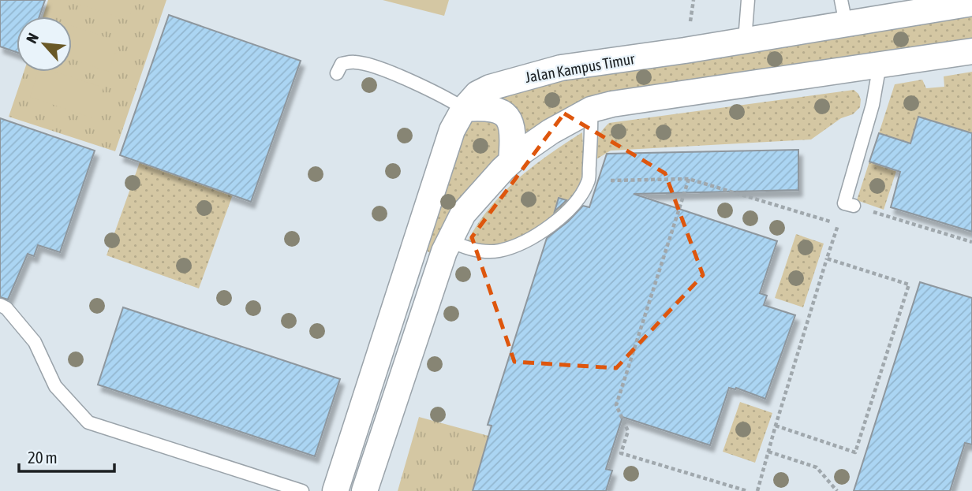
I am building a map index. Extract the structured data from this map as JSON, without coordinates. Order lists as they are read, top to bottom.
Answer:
{
  "streets": {
    "street": ["Jalan Kampus Timur"]
  },
  "scale_bar": "20 m",
  "north": "top left"
}
